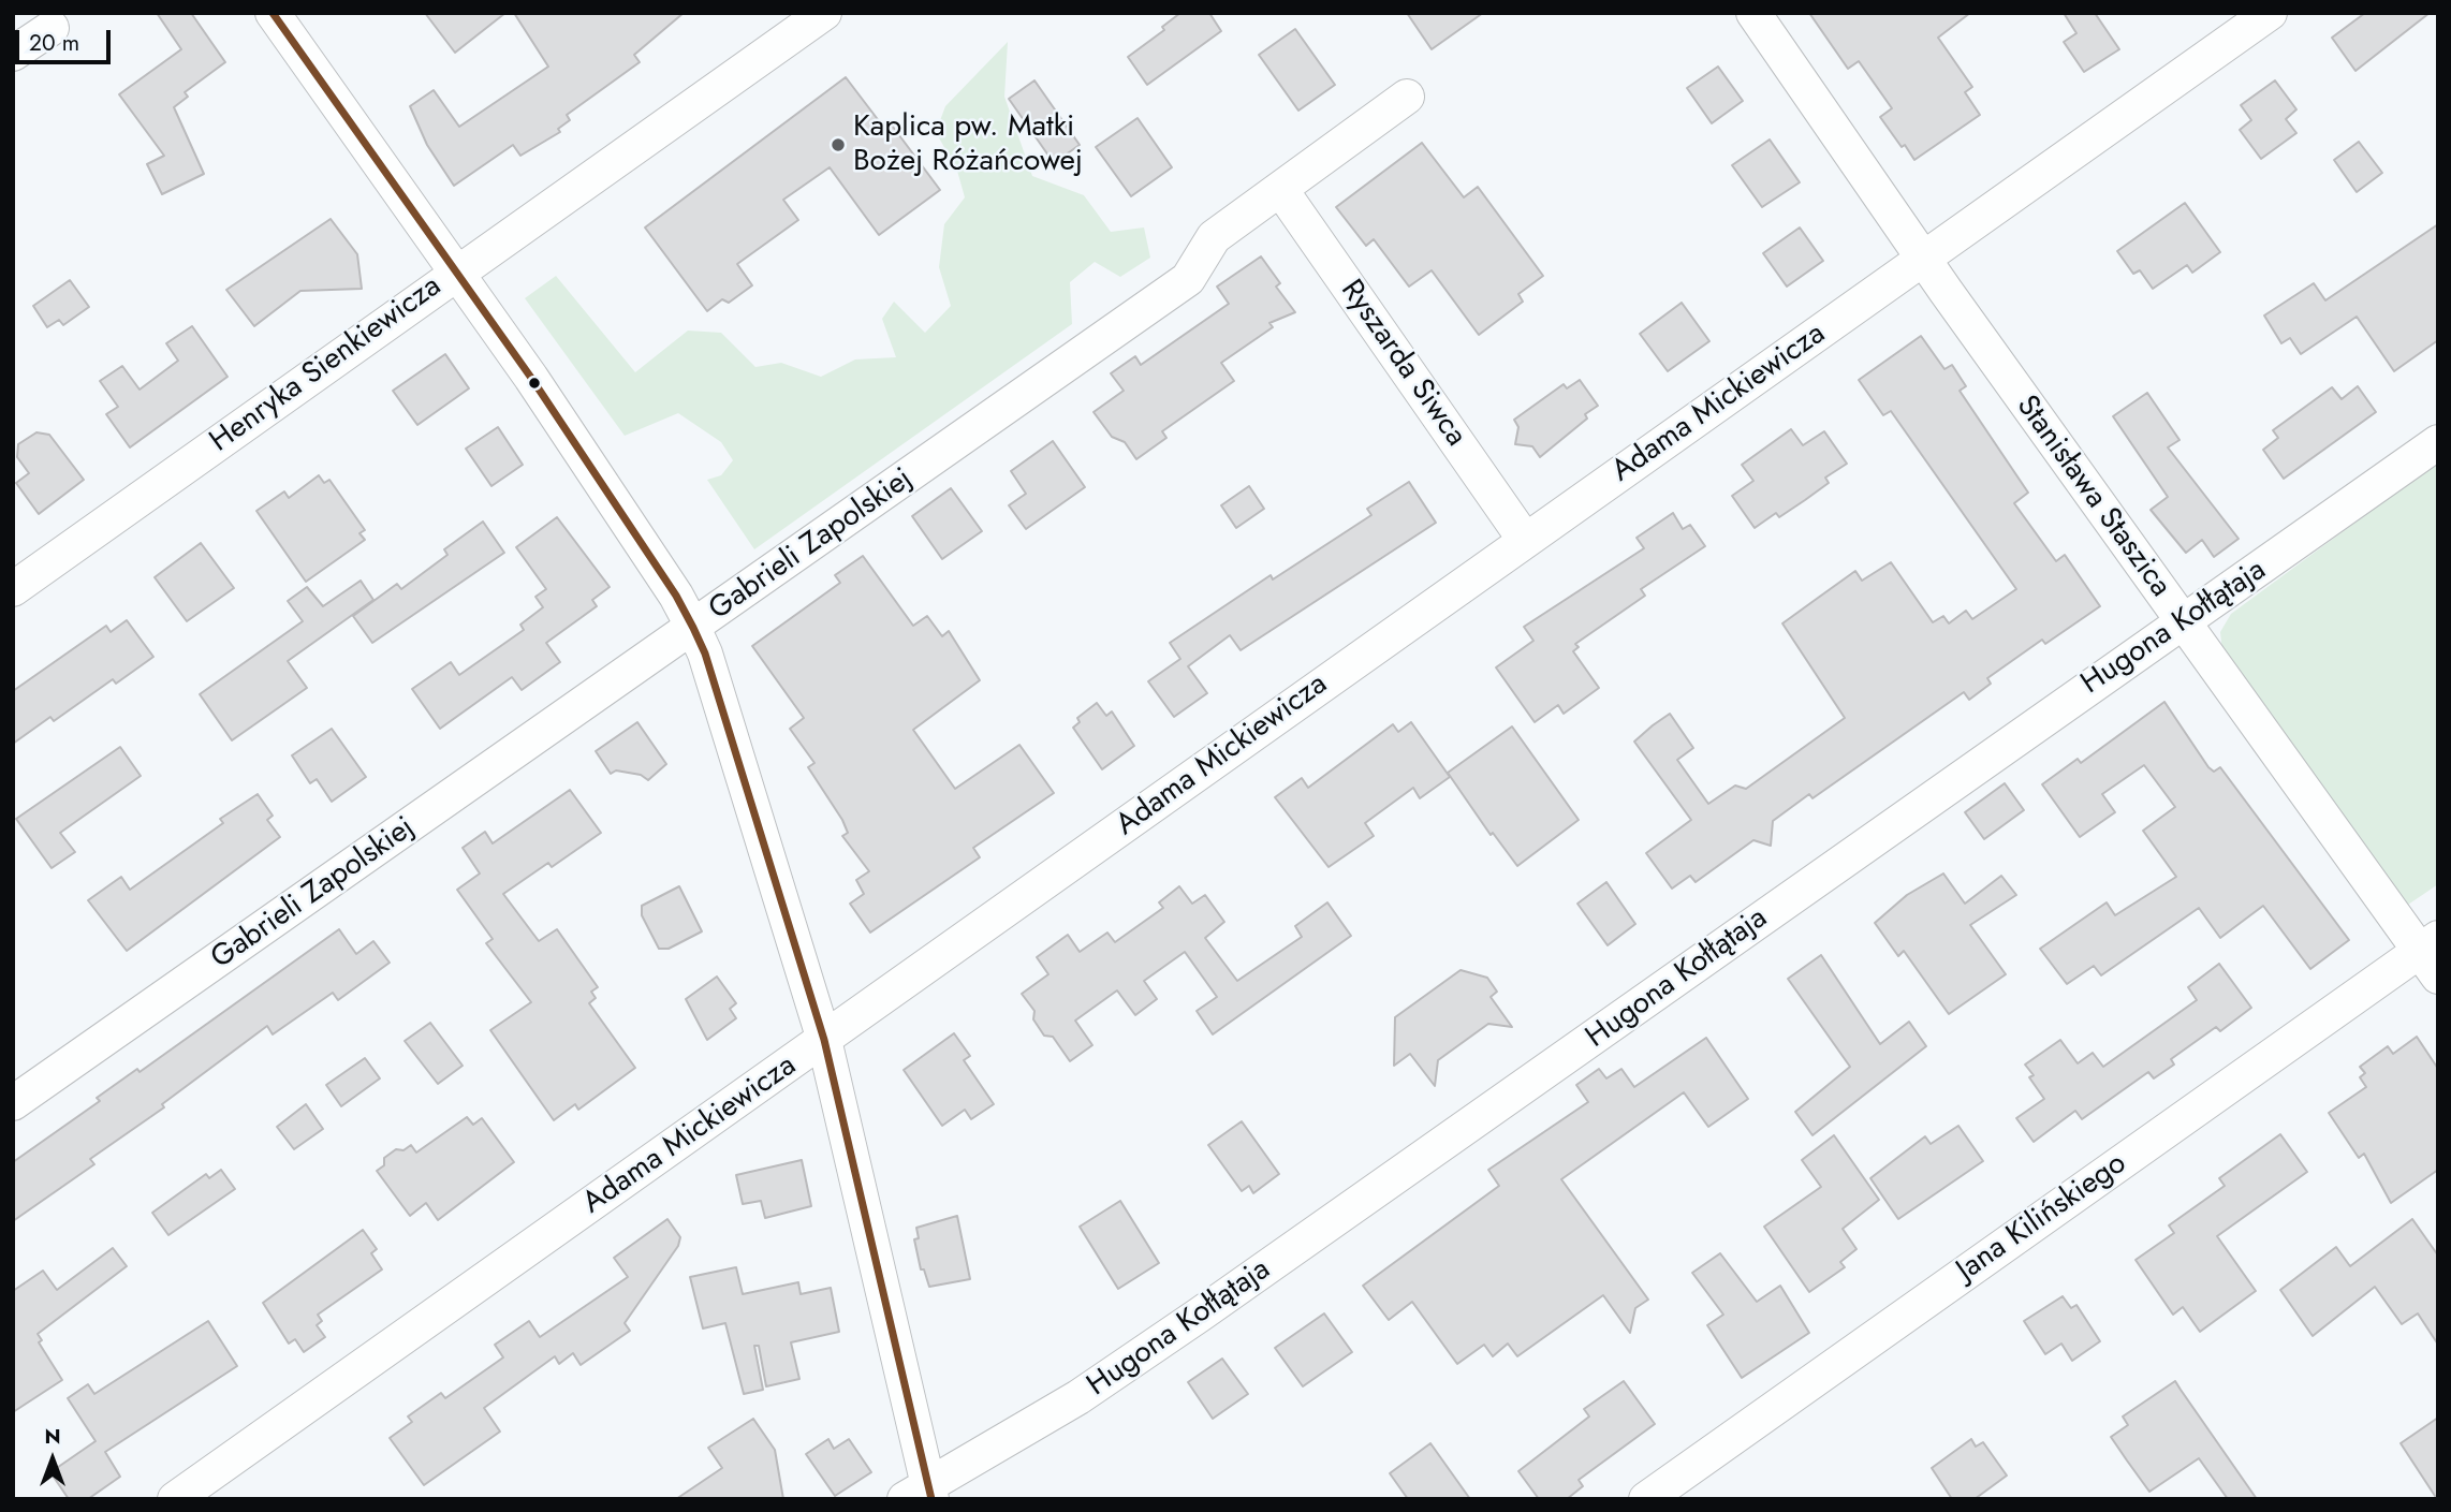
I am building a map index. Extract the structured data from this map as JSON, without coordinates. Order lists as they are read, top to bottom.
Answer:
{
  "streets": {
    "street": [
      "Ryszarda Siwca",
      "Henryka Sienkiewicza",
      "Adama Mickiewicza",
      "Stanisława Staszica",
      "Gabrieli Zapolskiej",
      "Hugona Kołłątaja",
      "Jana Kilińskiego"
    ]
  },
  "crossings": [
    ["Ryszarda Siwca", "Adama Mickiewicza"],
    ["Ryszarda Siwca", "Gabrieli Zapolskiej"],
    ["Adama Mickiewicza", "Stanisława Staszica"],
    ["Stanisława Staszica", "Hugona Kołłątaja"],
    ["Stanisława Staszica", "Jana Kilińskiego"]
  ],
  "places": ["Kaplica pw. Matki Bożej Różańcowej"],
  "scale_bar": "20 m",
  "north": "top"
}
